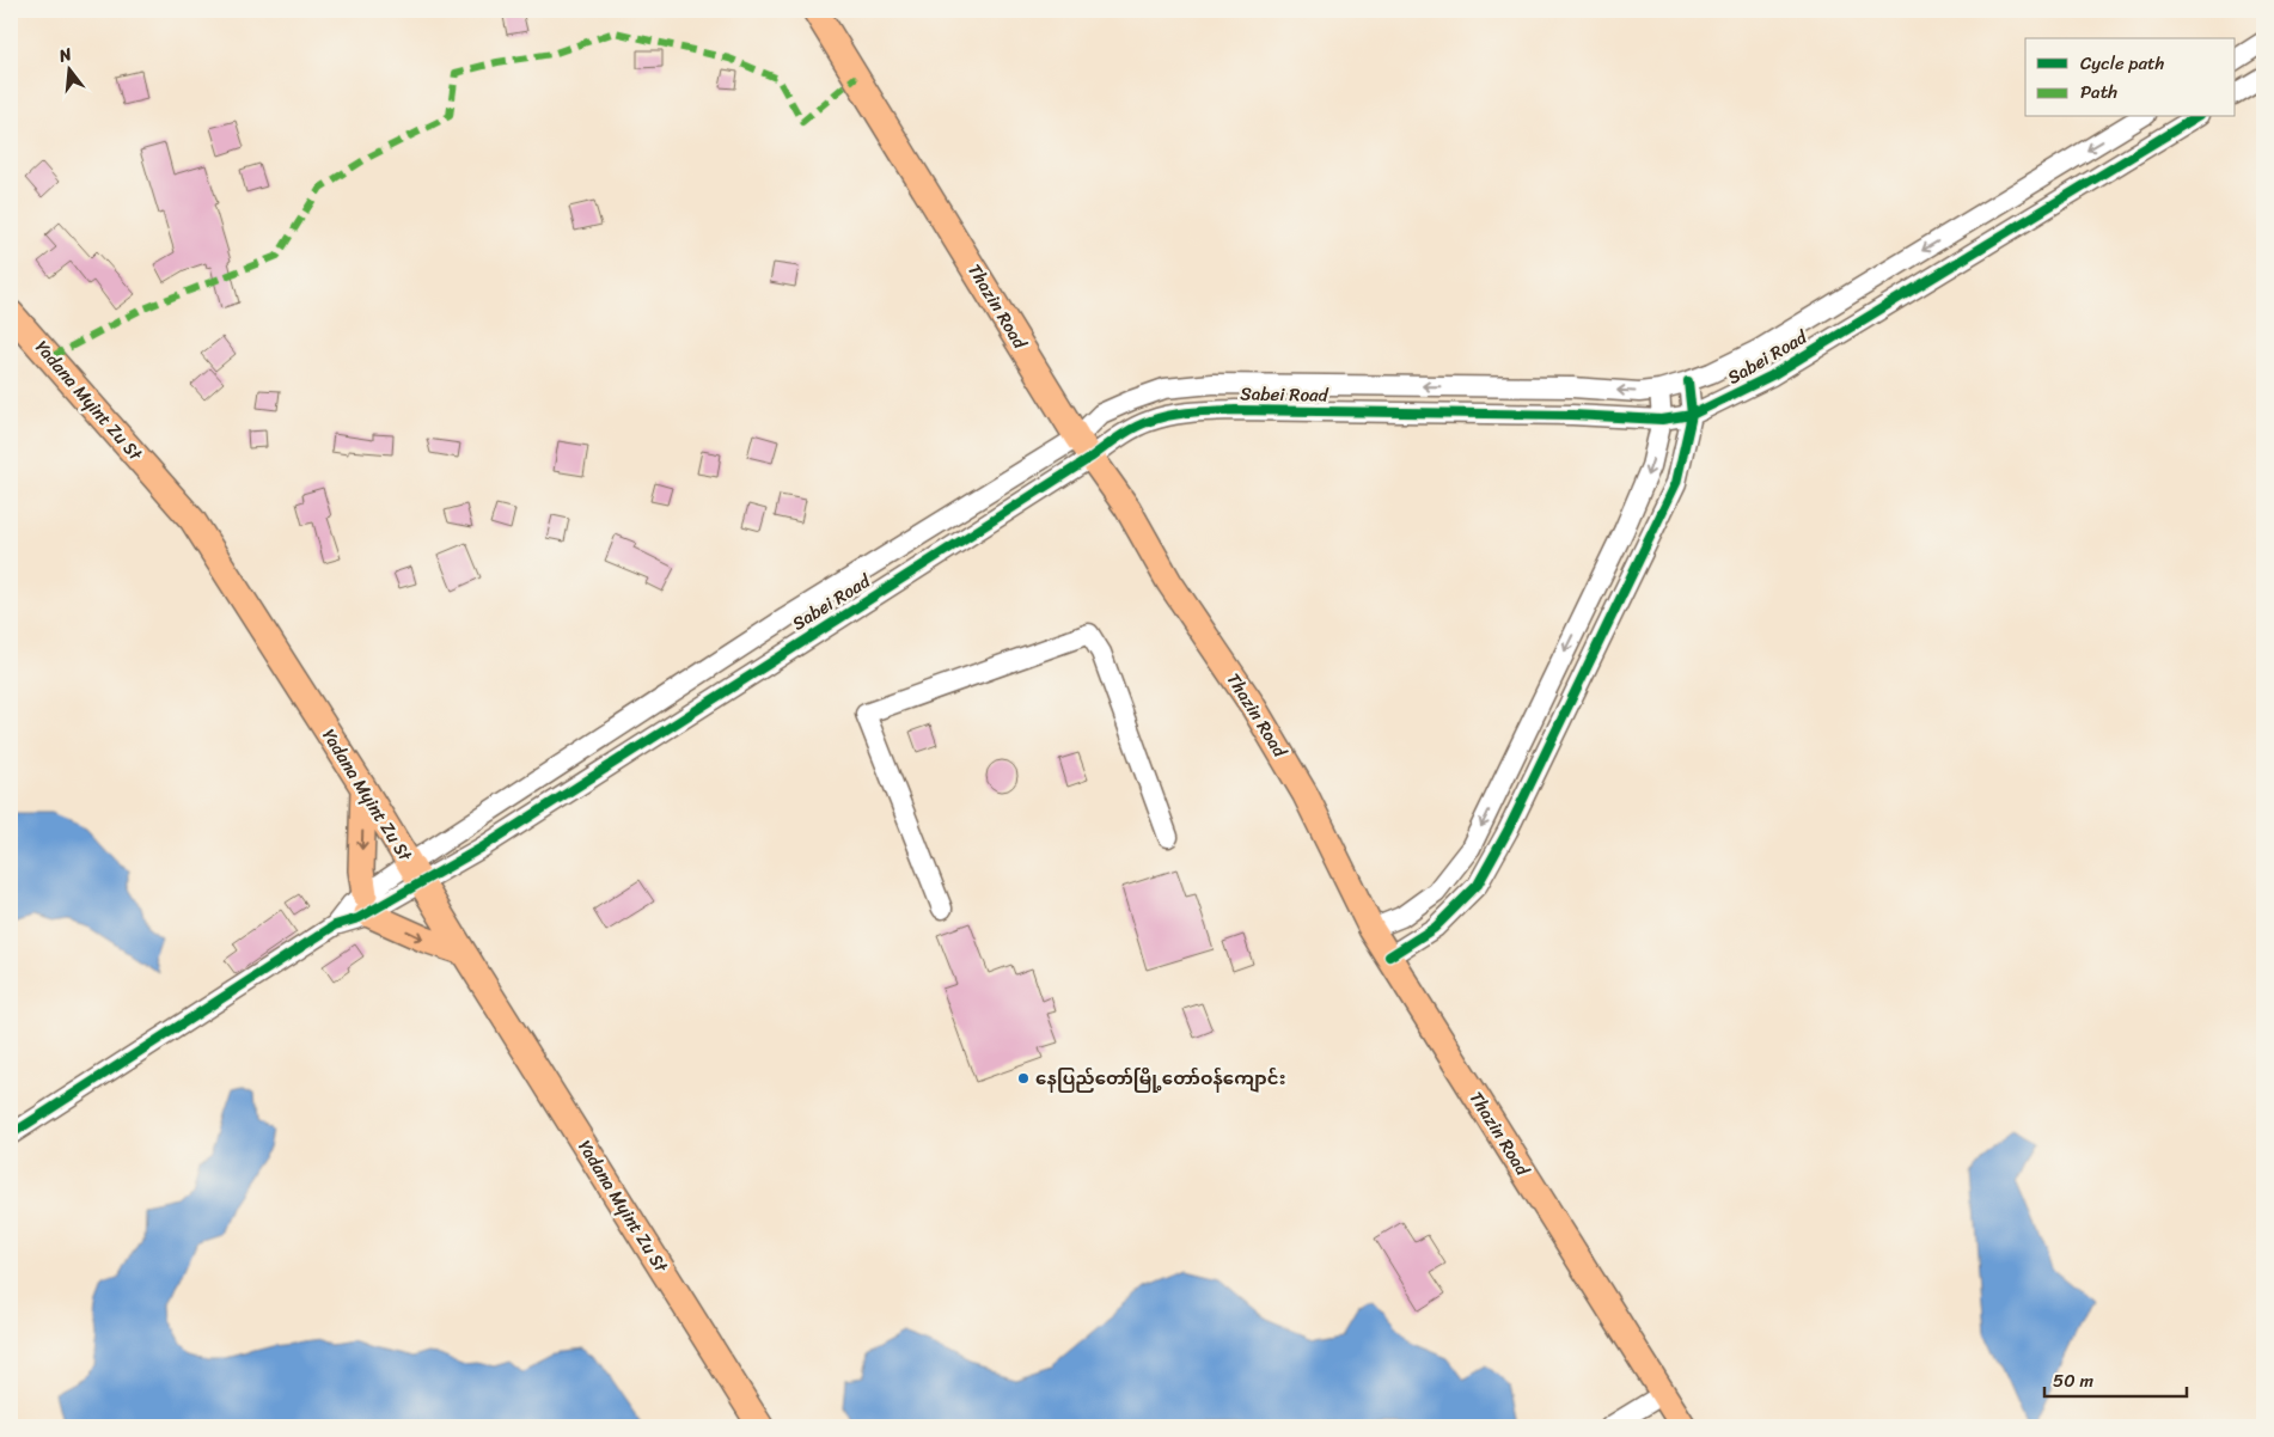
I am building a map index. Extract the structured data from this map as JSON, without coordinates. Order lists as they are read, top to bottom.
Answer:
{
  "streets": {
    "main road": ["Thazin Road", "Yadana Myint Zu St"],
    "street": ["Sabei Road"]
  },
  "crossings": [
    ["Thazin Road", "Sabei Road"],
    ["Sabei Road", "Yadana Myint Zu St"]
  ],
  "places": ["နေပြည်တော်မြို့တော်ဝန်ကျောင်း"],
  "legend": ["Cycle path", "Path"],
  "scale_bar": "50 m",
  "north": "top"
}
